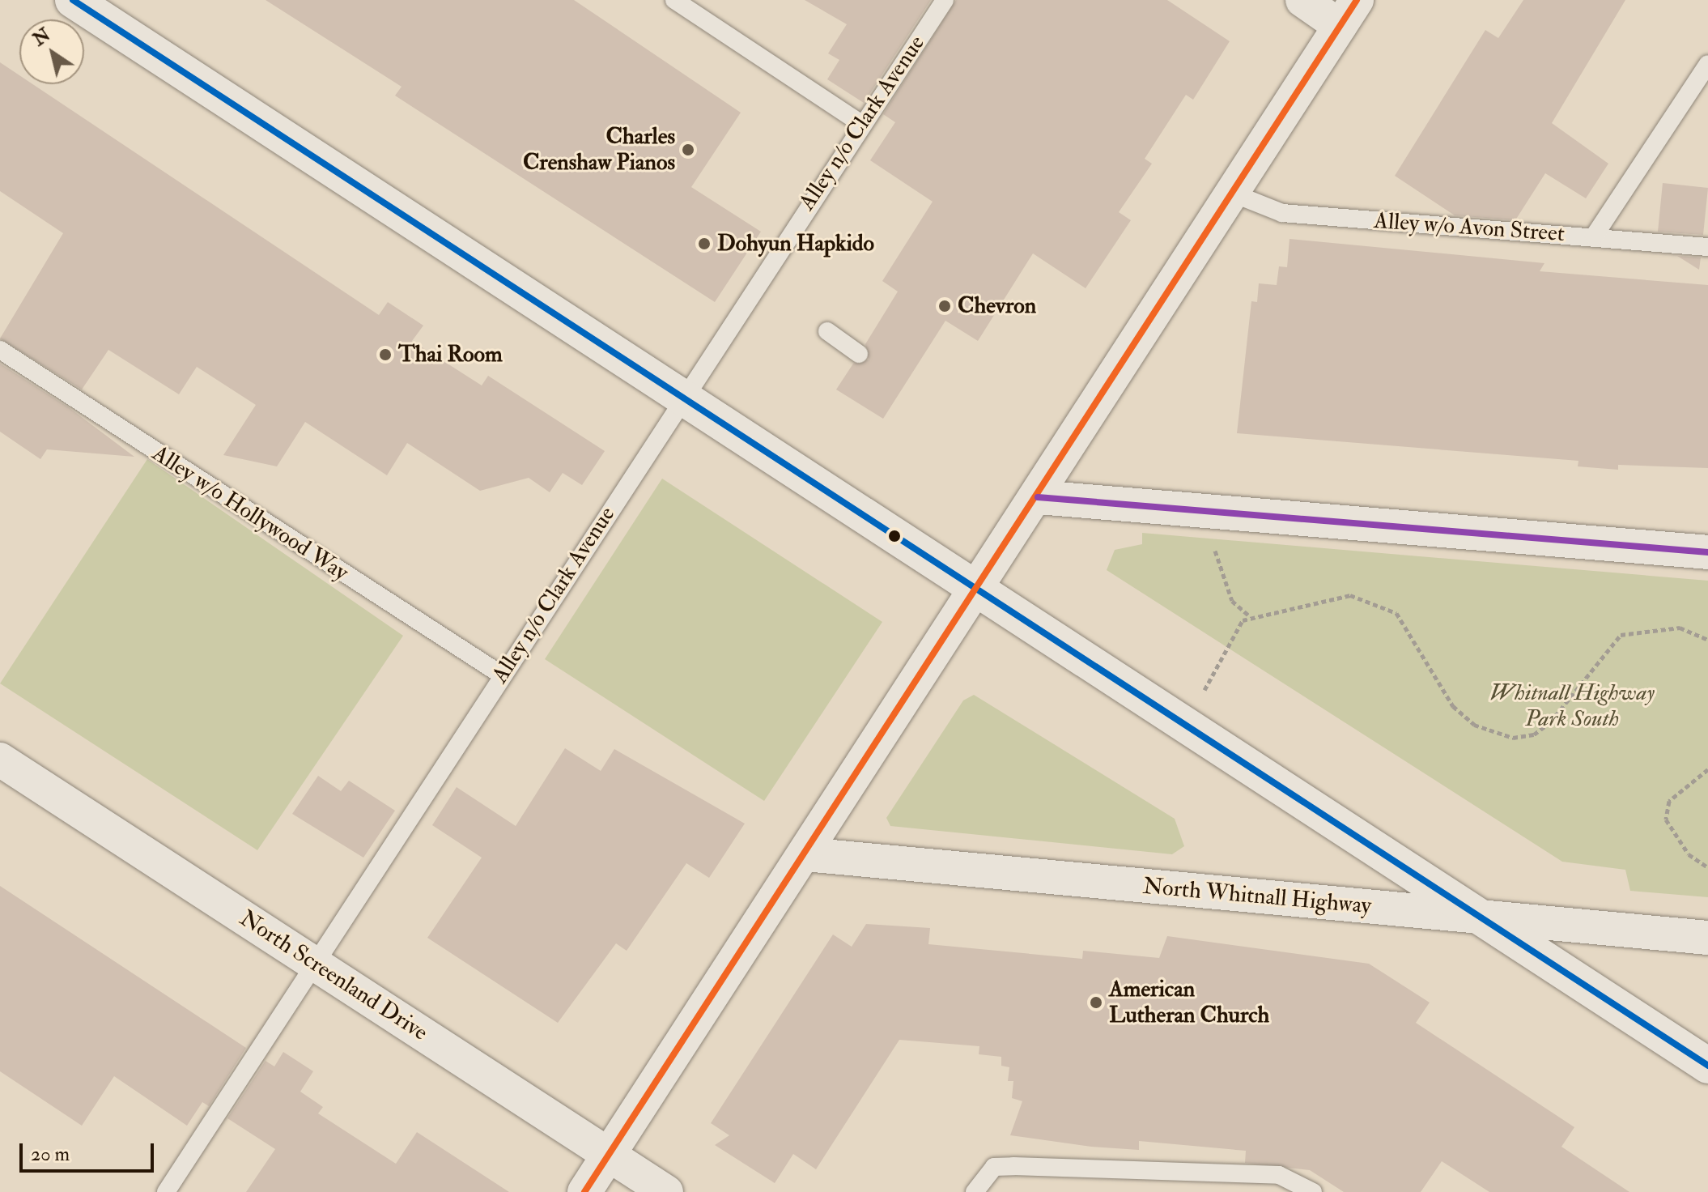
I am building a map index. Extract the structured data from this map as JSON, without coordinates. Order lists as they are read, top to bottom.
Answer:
{
  "streets": {
    "street": ["North Whitnall Highway", "North Screenland Drive"],
    "lane": ["Alley n/o Clark Avenue", "Alley w/o Avon Street", "Alley w/o Hollywood Way"]
  },
  "crossings": [
    ["Alley n/o Clark Avenue", "Alley w/o Hollywood Way"],
    ["Alley n/o Clark Avenue", "North Screenland Drive"]
  ],
  "parks": ["Whitnall Highway Park South"],
  "places": [
    "Charles Crenshaw Pianos",
    "Dohyun Hapkido",
    "Chevron",
    "Thai Room",
    "American Lutheran Church"
  ],
  "scale_bar": "20 m",
  "north": "top left"
}
